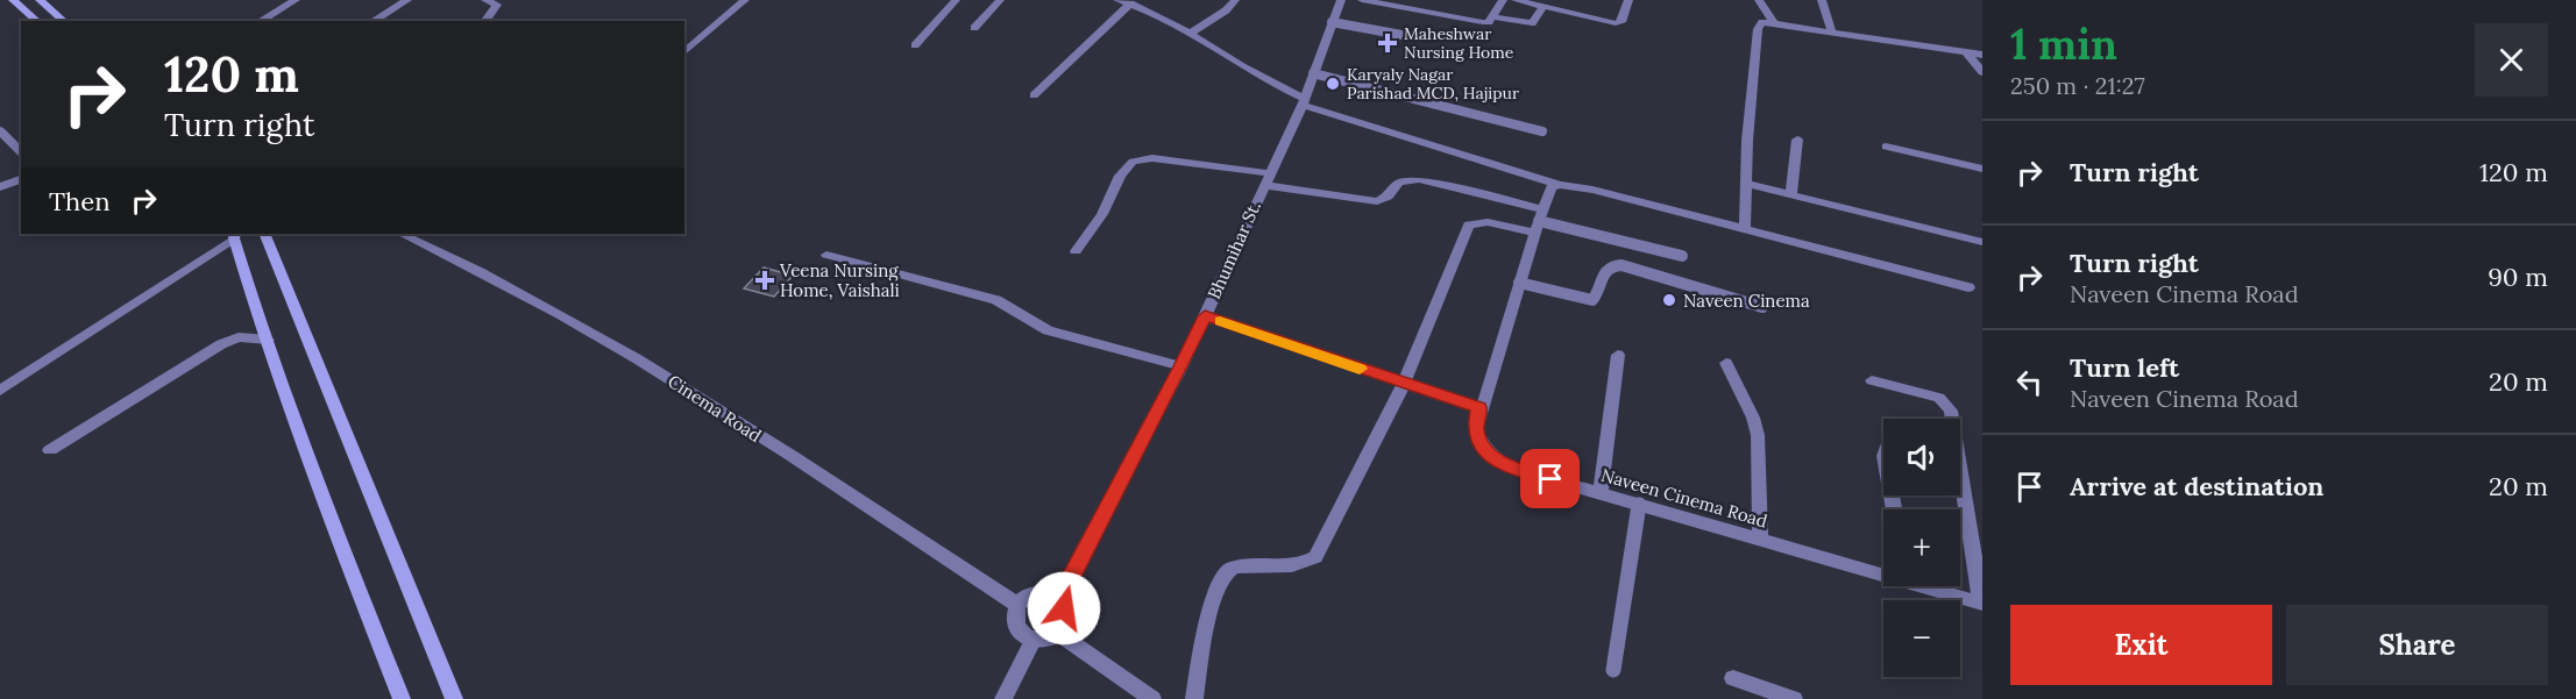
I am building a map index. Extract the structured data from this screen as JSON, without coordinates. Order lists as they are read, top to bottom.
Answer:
{
  "streets": {
    "street": ["Bhumihar St.", "Cinema Road", "Naveen Cinema Road"]
  },
  "crossings": [
    ["Bhumihar St.", "Cinema Road"]
  ],
  "places": {
    "health": ["Maheshwar Nursing Home", "Veena Nursing Home, Vaishali"],
    "other": ["Karyaly Nagar Parishad MCD, Hajipur", "Naveen Cinema"]
  },
  "page": {
    "heading": ["1 min", "250 m · 21:27"],
    "turn": ["120 m", "Turn right"],
    "list": [
      {
        "name": "Turn right",
        "value": "120 m"
      },
      {
        "name": "Turn right",
        "note": "Naveen Cinema Road",
        "value": "90 m"
      },
      {
        "name": "Turn left",
        "note": "Naveen Cinema Road",
        "value": "20 m"
      },
      {
        "name": "Arrive at destination",
        "value": "20 m"
      }
    ],
    "then": "Then",
    "map_buttons": ["+", "−"],
    "buttons": ["Exit", "Share"]
  }
}
